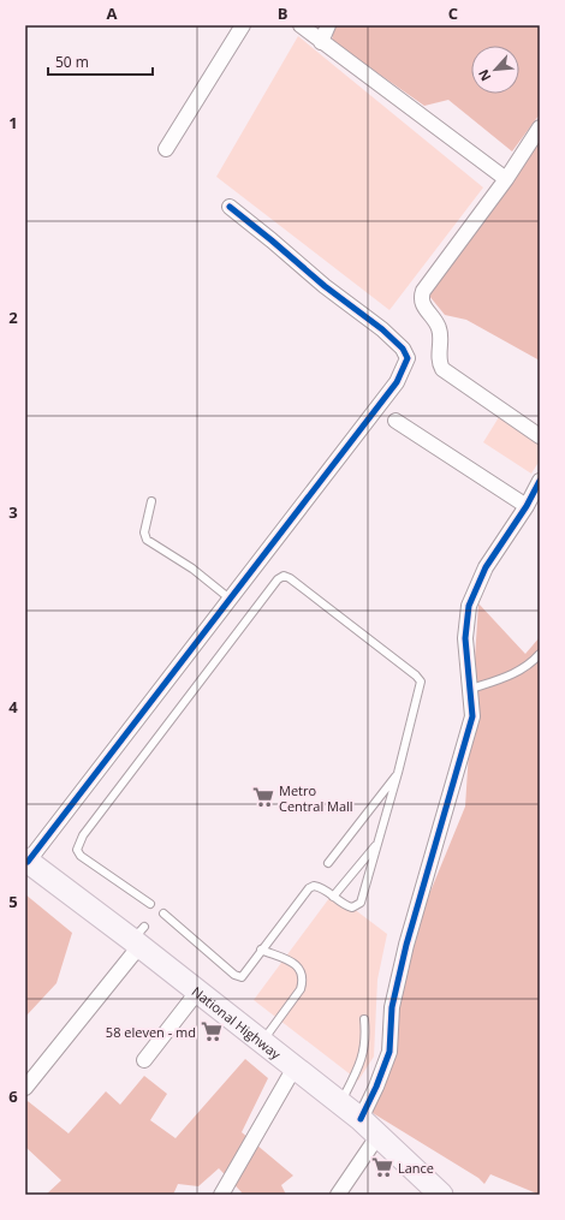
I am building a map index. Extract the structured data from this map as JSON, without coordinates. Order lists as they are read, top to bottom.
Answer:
{
  "streets": {
    "main road": ["National Highway"]
  },
  "places": {
    "supermarket": ["Metro Central Mall", "58 eleven - md", "Lance"]
  },
  "scale_bar": "50 m",
  "north": "bottom left",
  "grid": {
    "columns": ["A", "B", "C"],
    "rows": [
      "1",
      "2",
      "3",
      "4",
      "5",
      "6"
    ]
  }
}
